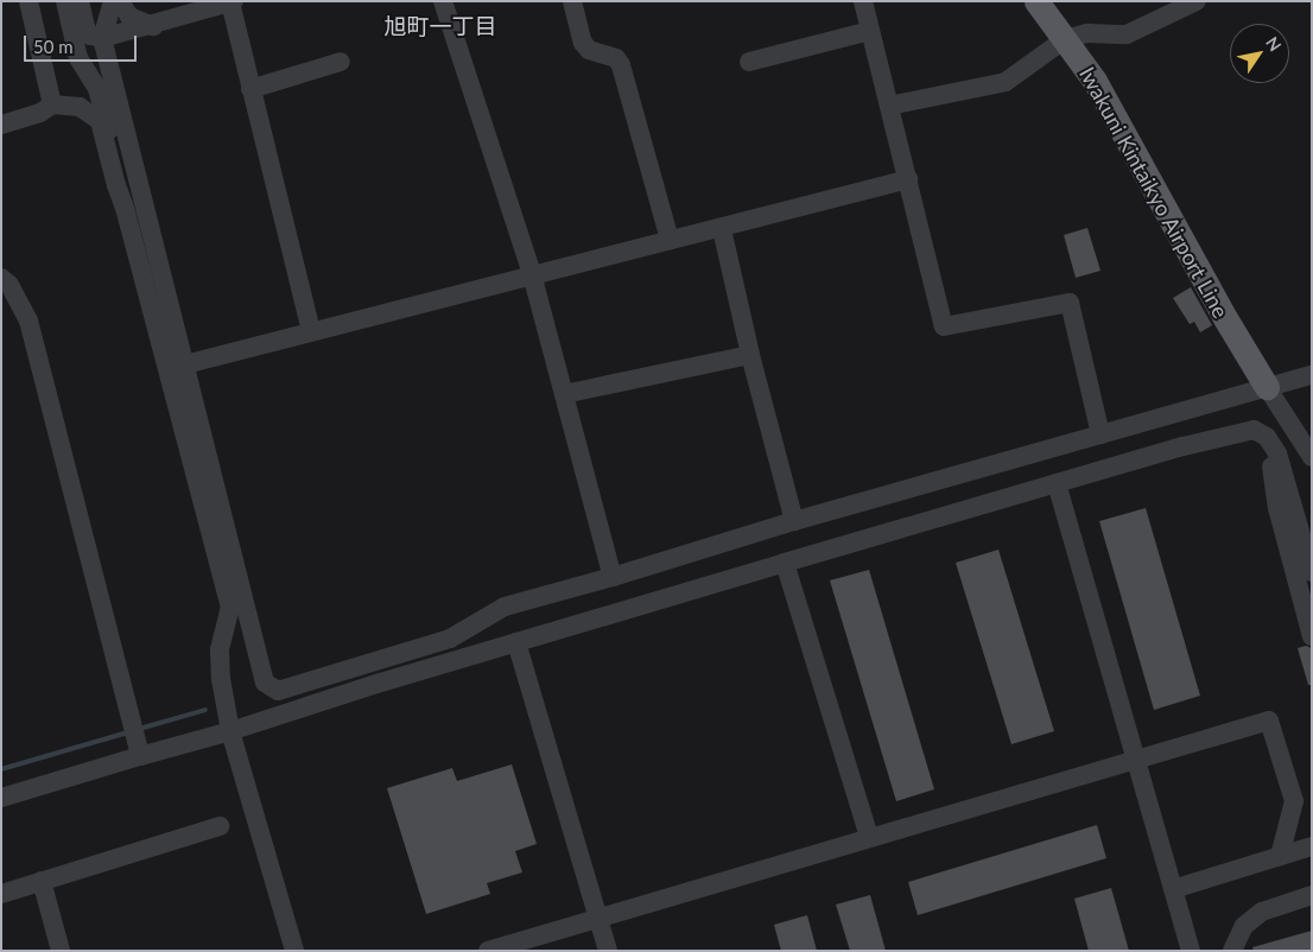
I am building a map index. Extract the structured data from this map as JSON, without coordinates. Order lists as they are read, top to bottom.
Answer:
{
  "streets": {
    "main road": ["Iwakuni Kintaikyo Airport Line"]
  },
  "districts": ["旭町一丁目"],
  "scale_bar": "50 m",
  "north": "top right"
}
